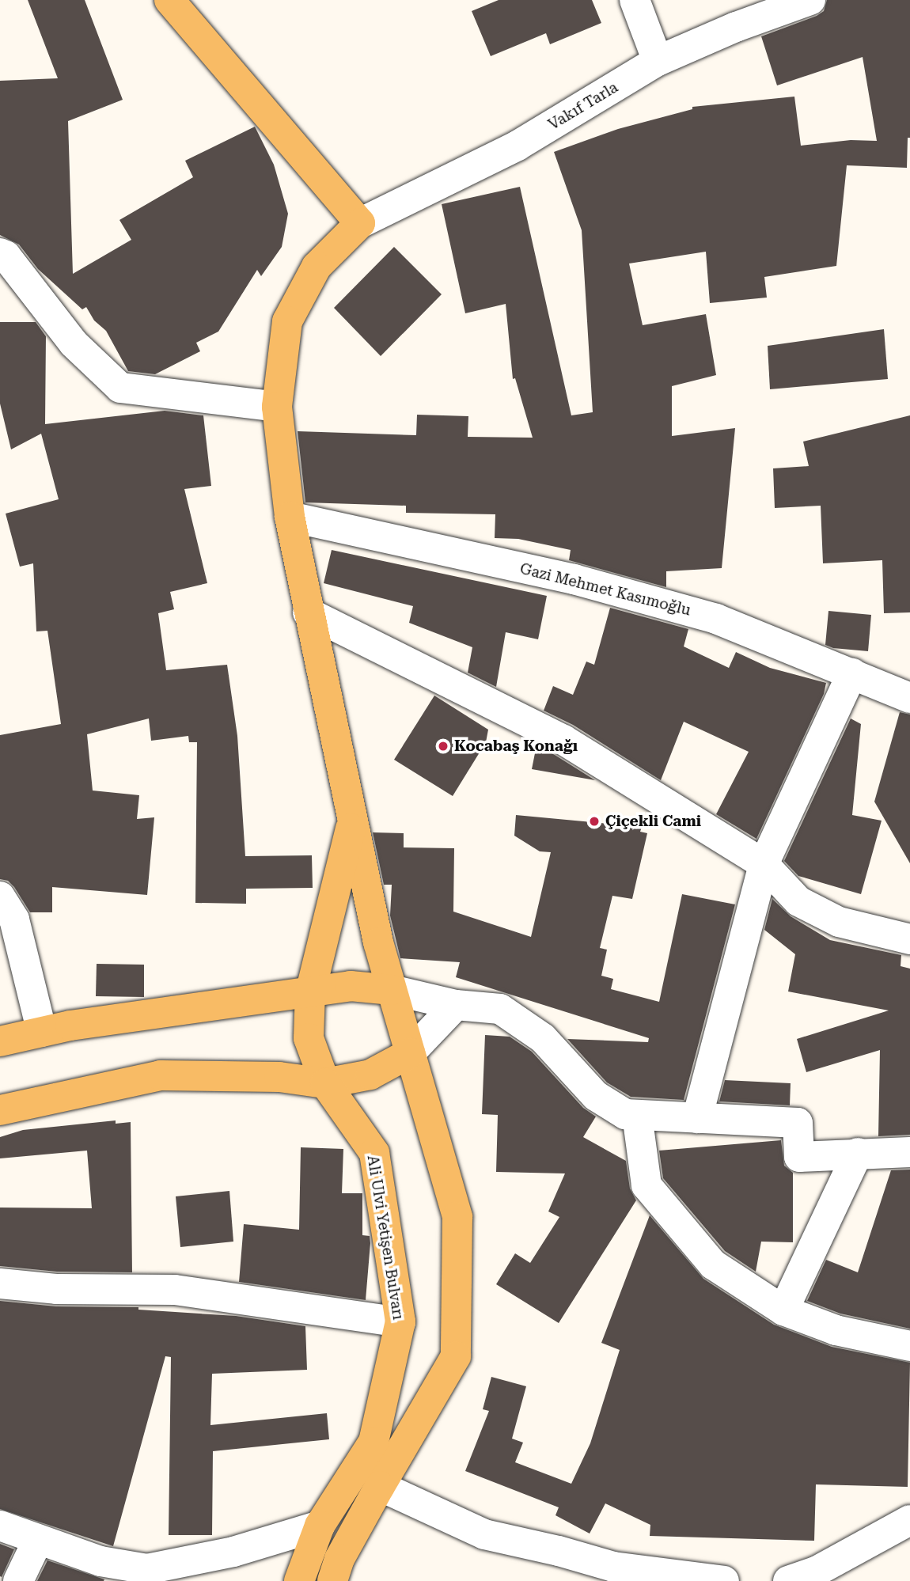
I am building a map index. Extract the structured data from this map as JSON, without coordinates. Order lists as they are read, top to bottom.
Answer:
{
  "streets": {
    "main road": ["Ali Ulvi Yetişen Bulvarı"],
    "street": ["Vakıf Tarla", "Gazi Mehmet Kasımoğlu"]
  },
  "places": ["Kocabaş Konağı", "Çiçekli Cami"]
}
